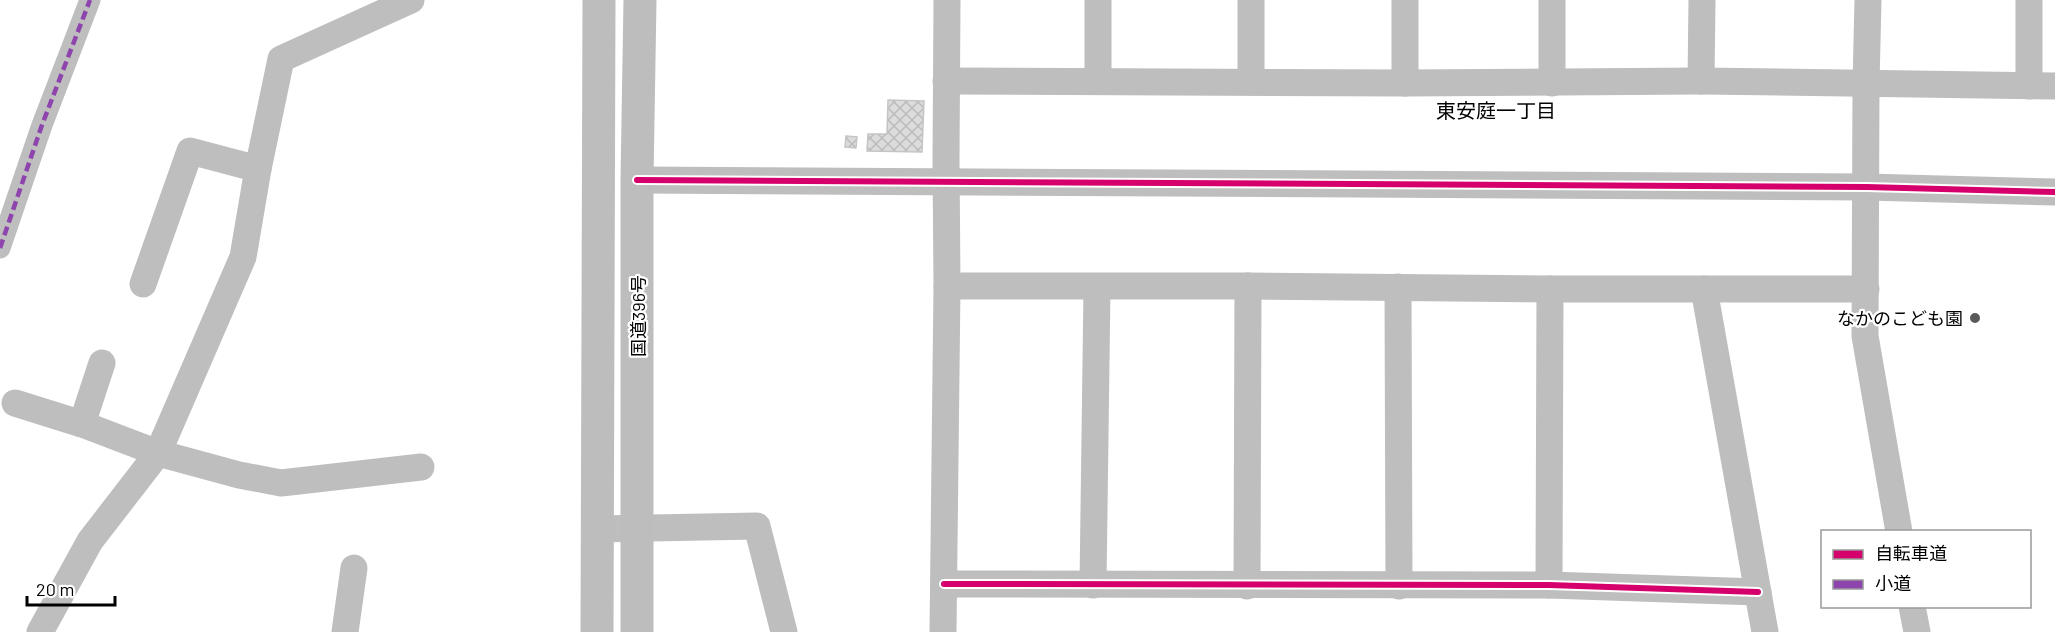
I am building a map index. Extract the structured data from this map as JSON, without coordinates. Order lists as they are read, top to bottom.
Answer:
{
  "streets": {
    "highway": ["国道396号"]
  },
  "districts": ["東安庭一丁目"],
  "places": ["なかのこども園"],
  "legend": ["自転車道", "小道"],
  "scale_bar": "20 m"
}
